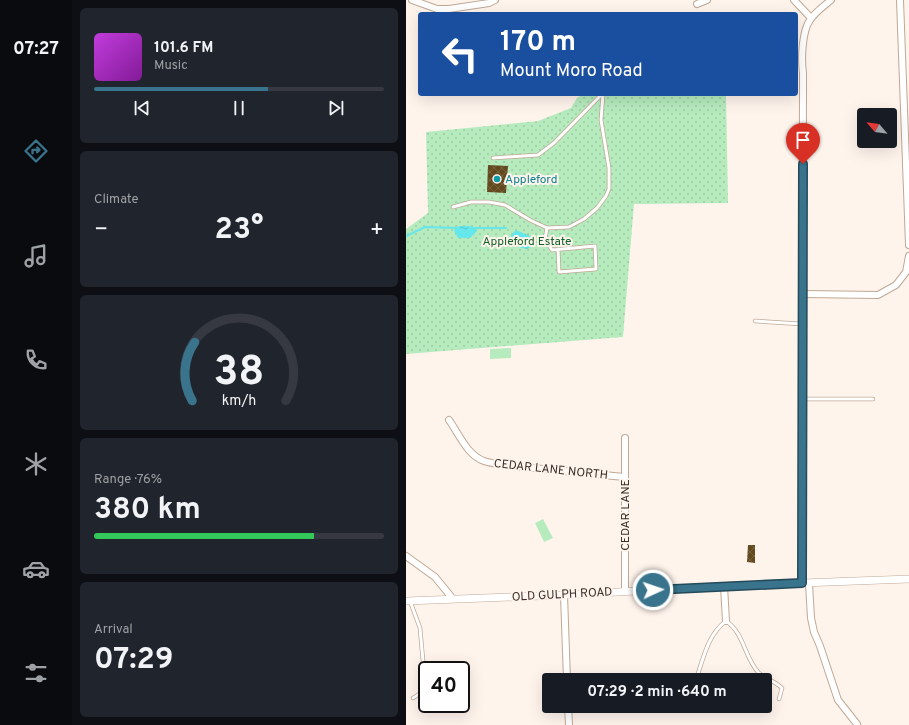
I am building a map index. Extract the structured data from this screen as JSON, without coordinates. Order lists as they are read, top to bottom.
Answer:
{
  "streets": {
    "street": ["CEDAR LANE NORTH", "CEDAR LANE", "OLD GULPH ROAD"]
  },
  "crossings": [
    ["CEDAR LANE NORTH", "CEDAR LANE"],
    ["CEDAR LANE", "OLD GULPH ROAD"]
  ],
  "parks": ["Appleford Estate"],
  "places": ["Appleford"],
  "north": "top left",
  "page": {
    "tabs": "07:27",
    "turn": ["170 m", "Mount Moro Road"],
    "song": ["101.6 FM", "Music"],
    "tile": [
      "Climate",
      ["Range · 76%", "380 km"],
      ["Arrival", "07:29"]
    ],
    "heat": ["−", "23°", "+"],
    "limit": "40",
    "trip": "07:29 · 2 min · 640 m",
    "gauge": ["38", "km/h"]
  }
}
